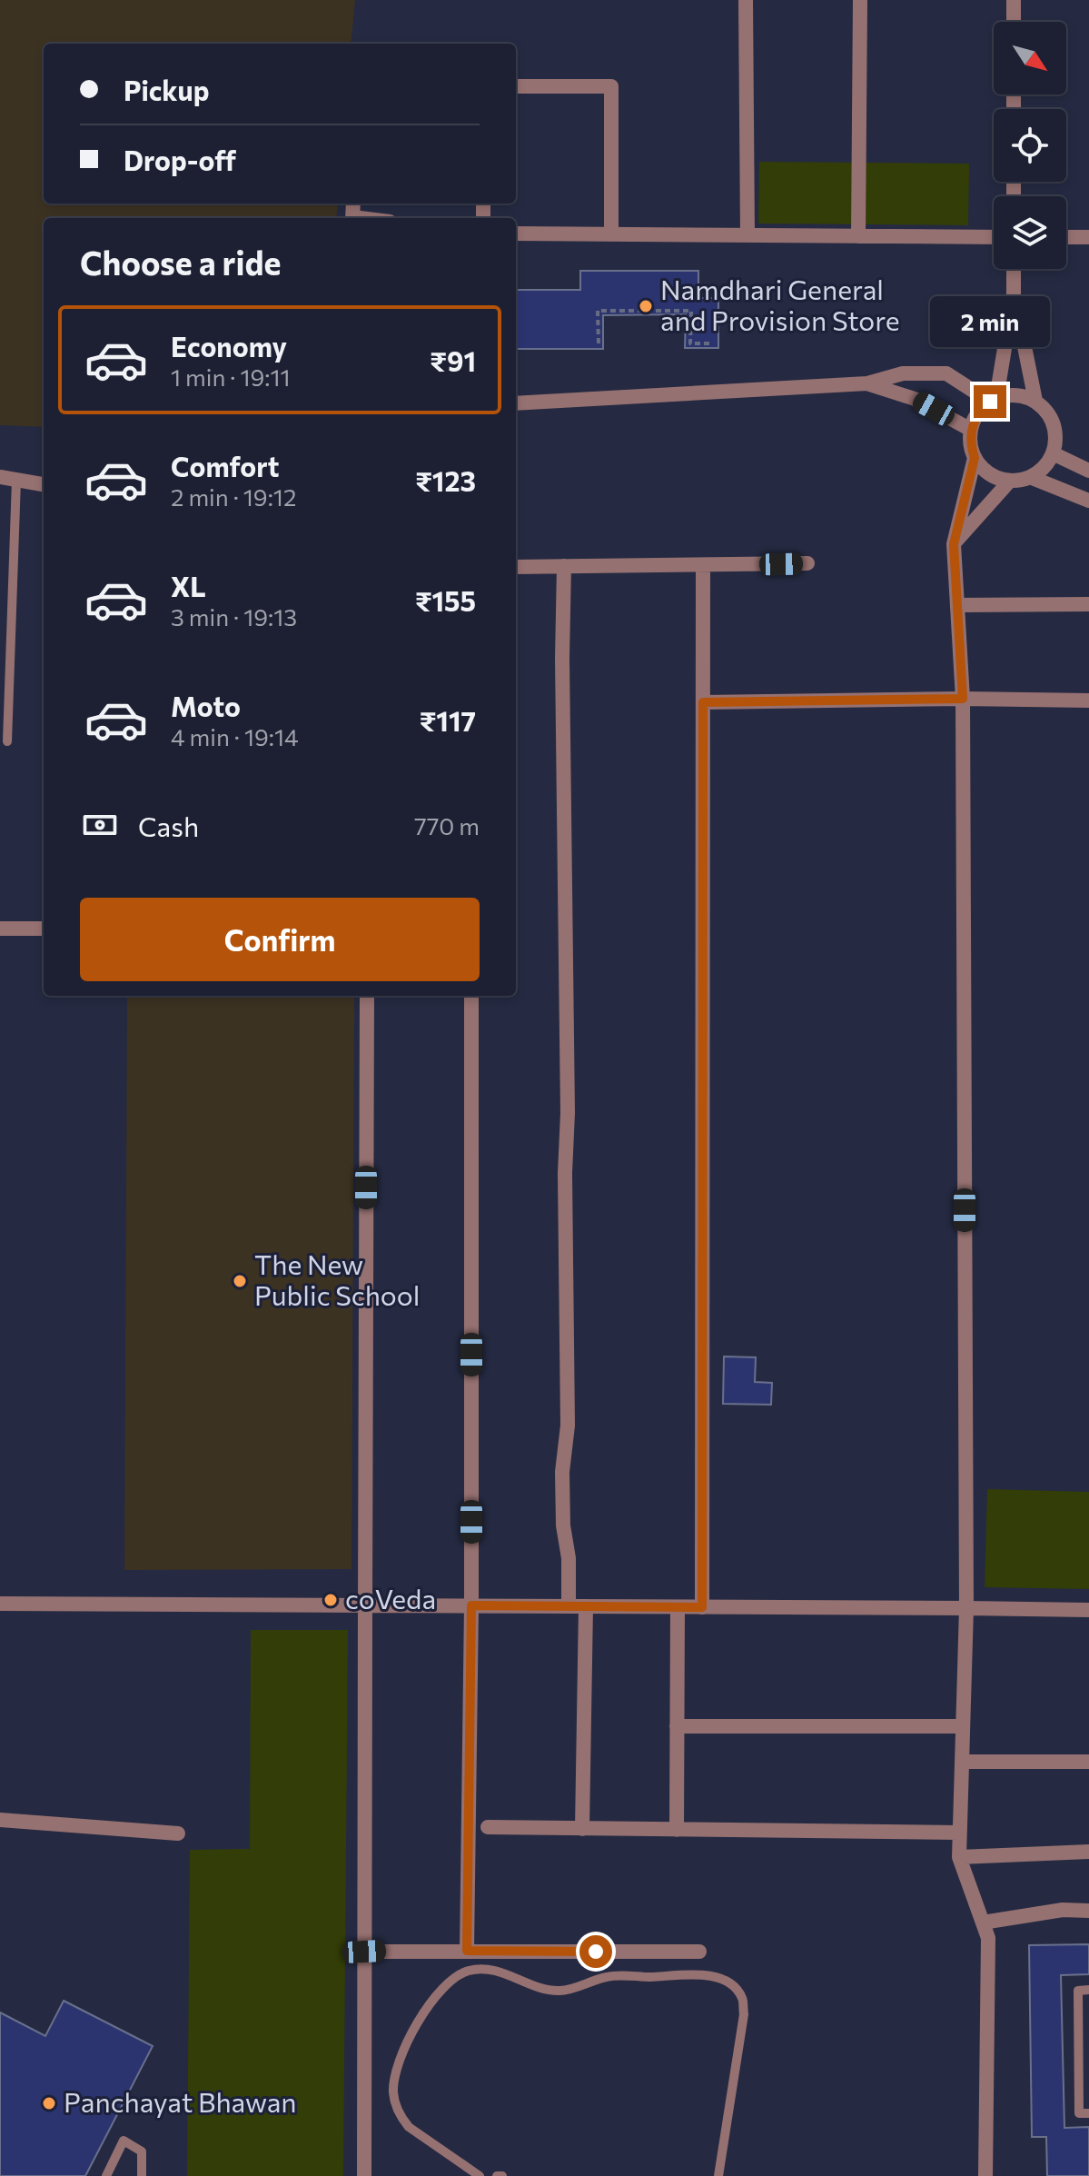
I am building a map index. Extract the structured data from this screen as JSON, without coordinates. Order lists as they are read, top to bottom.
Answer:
{
  "places": [
    "Namdhari General and Provision Store",
    "The New Public School",
    "coVeda",
    "Panchayat Bhawan"
  ],
  "north": "bottom right",
  "page": {
    "banner": ["Pickup", "Drop-off"],
    "heading": "Choose a ride",
    "bubble": "2 min",
    "list": [
      {
        "name": "Economy",
        "note": "1 min · 19:11",
        "value": "₹91"
      },
      {
        "name": "Comfort",
        "note": "2 min · 19:12",
        "value": "₹123"
      },
      {
        "name": "XL",
        "note": "3 min · 19:13",
        "value": "₹155"
      },
      {
        "name": "Moto",
        "note": "4 min · 19:14",
        "value": "₹117"
      }
    ],
    "pay": ["Cash", "770 m"],
    "buttons": "Confirm"
  }
}
